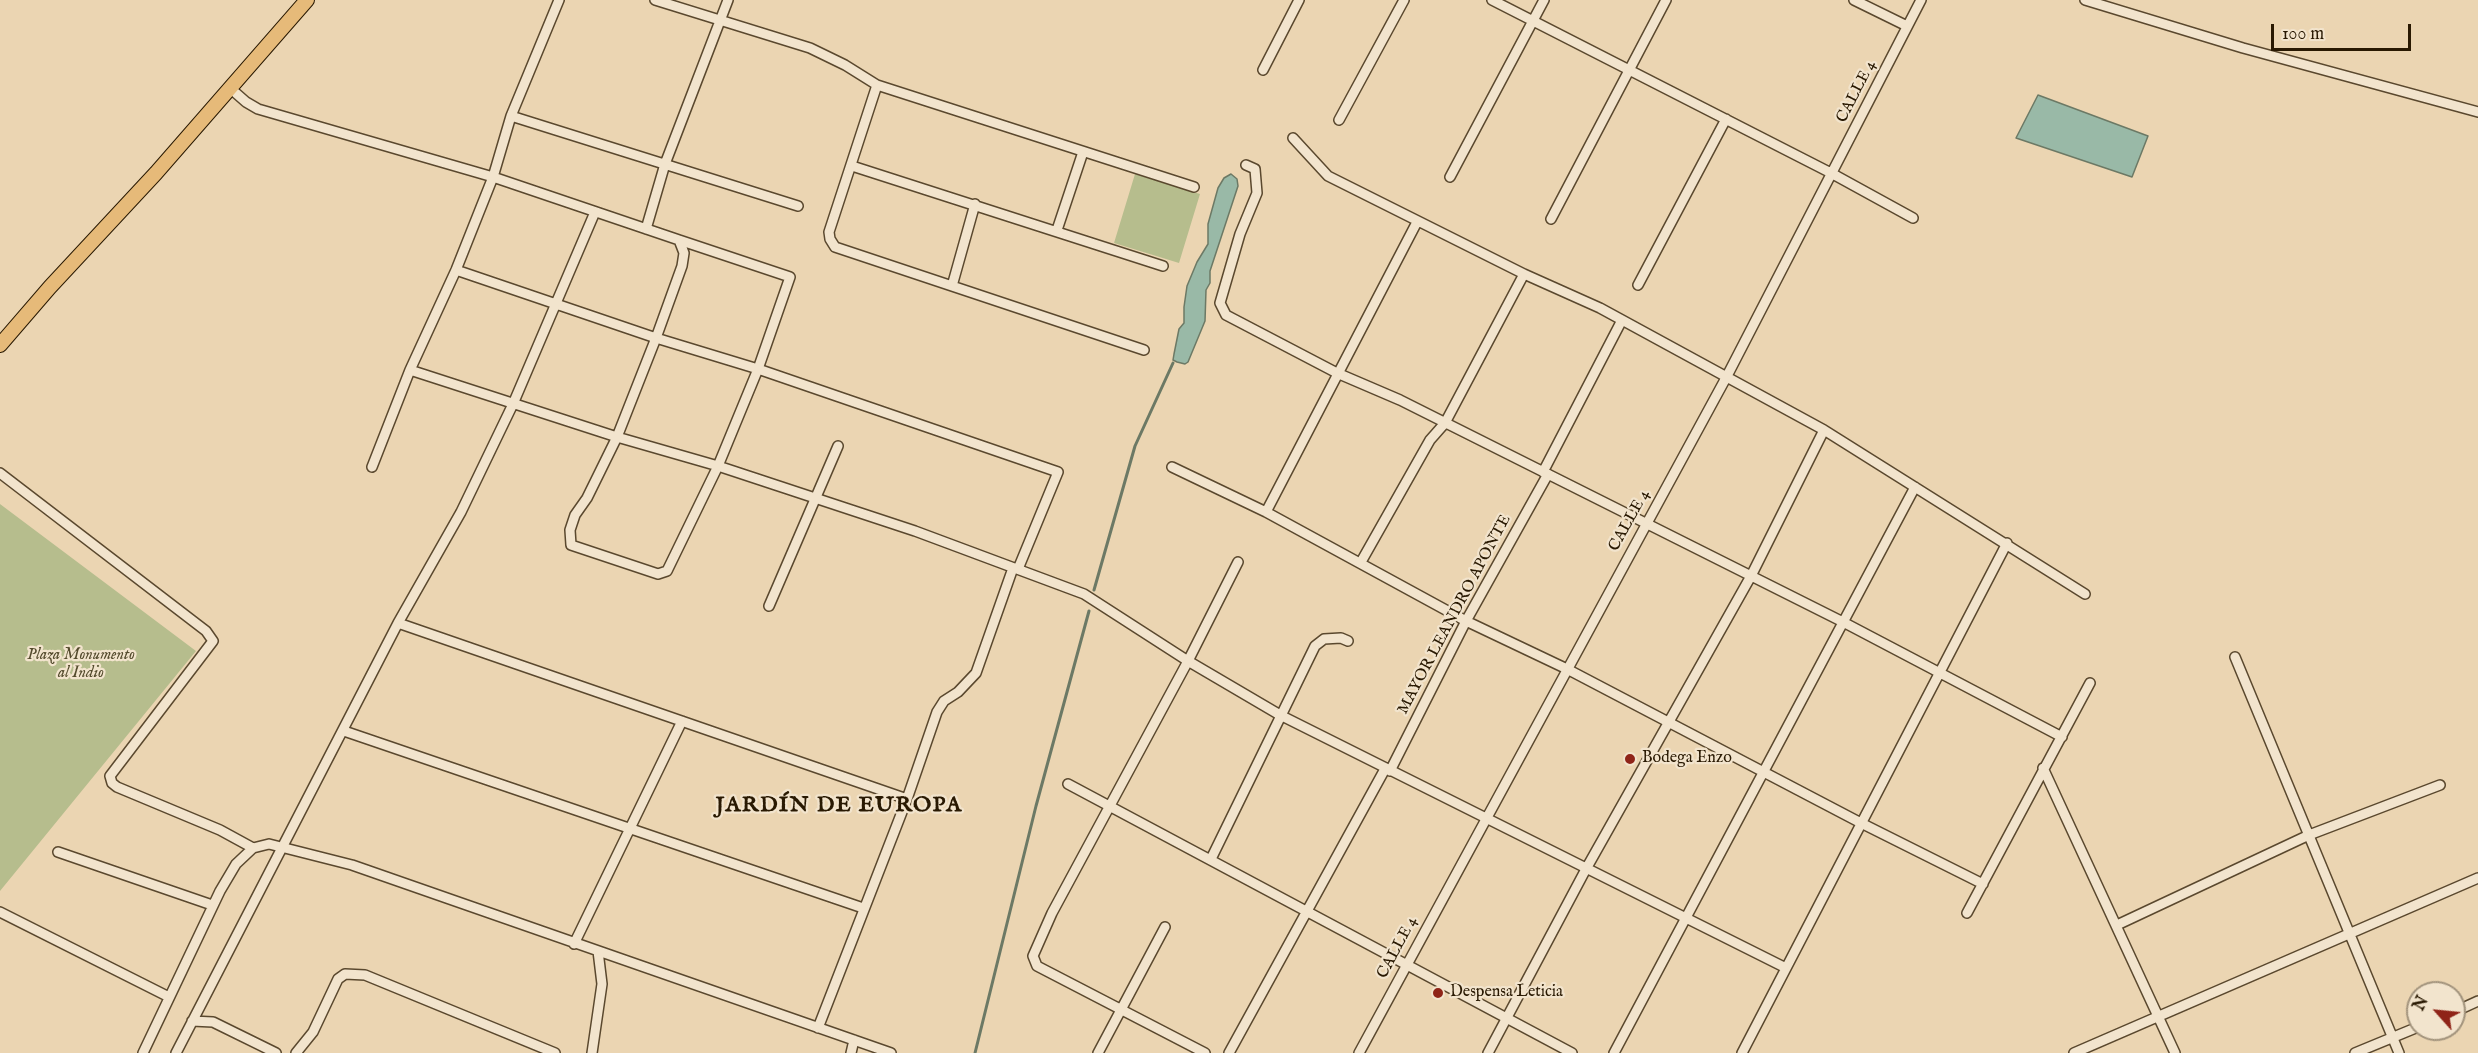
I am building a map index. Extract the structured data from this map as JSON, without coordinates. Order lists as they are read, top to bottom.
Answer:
{
  "streets": {
    "street": ["CALLE 4", "MAYOR LEANDRO APONTE"]
  },
  "districts": ["JARDÍN DE EUROPA"],
  "parks": ["Plaza Monumento al Indio"],
  "places": ["Bodega Enzo", "Despensa Leticia"],
  "scale_bar": "100 m",
  "north": "top left"
}
